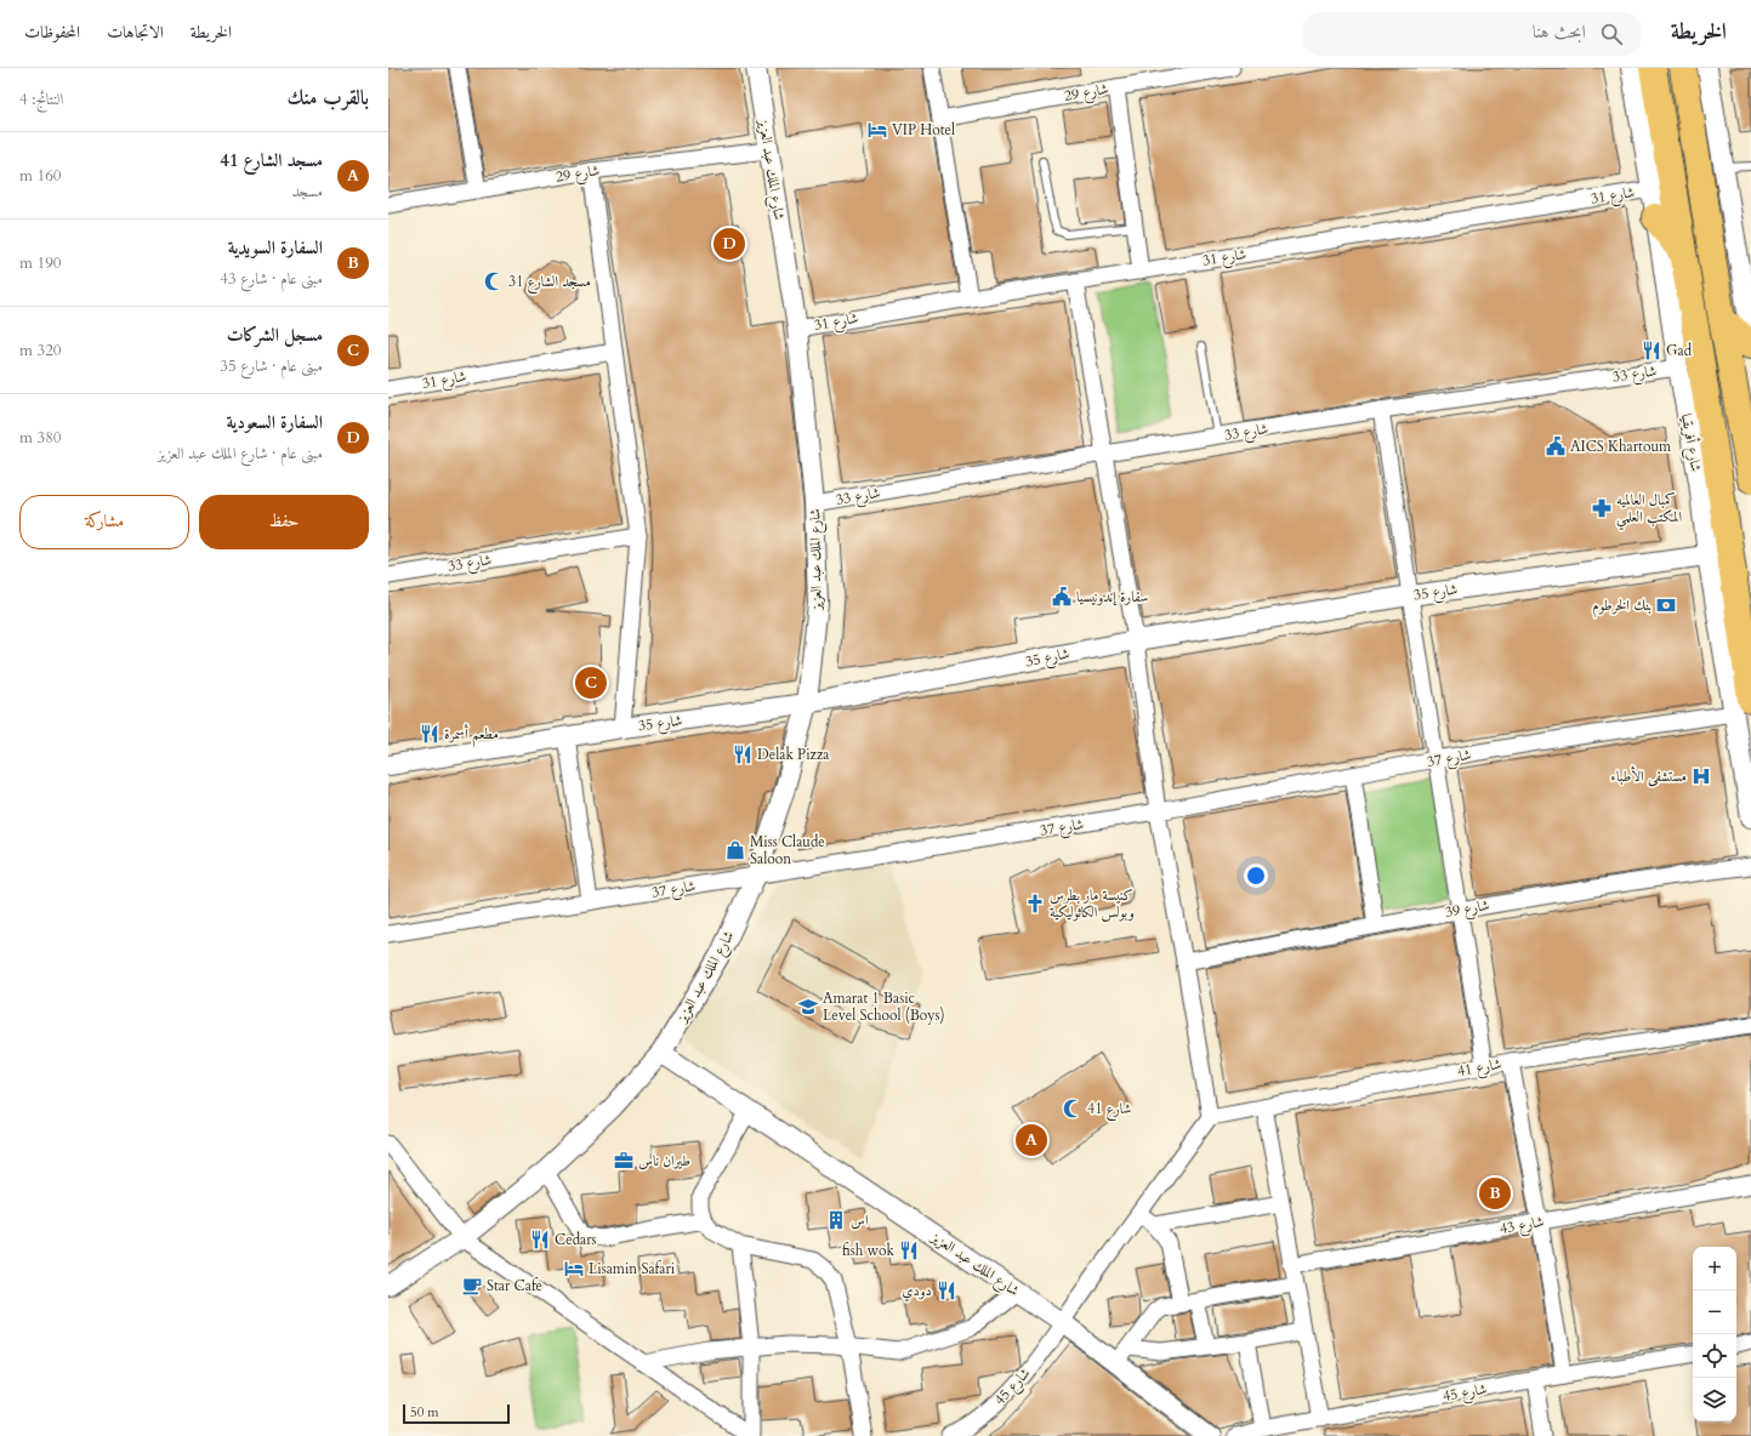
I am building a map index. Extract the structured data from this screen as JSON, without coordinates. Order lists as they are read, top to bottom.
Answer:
{
  "streets": {
    "highway": ["شارع أفريقيا"],
    "street": [
      "شارع 29",
      "شارع الملك عبد العزيز",
      "شارع 31",
      "شارع 33",
      "شارع 35",
      "شارع 37",
      "شارع 39",
      "شارع 41",
      "شارع 43",
      "شارع 45"
    ]
  },
  "crossings": [
    ["شارع 29", "شارع الملك عبد العزيز"],
    ["شارع الملك عبد العزيز", "شارع 31"],
    ["شارع الملك عبد العزيز", "شارع 33"],
    ["شارع الملك عبد العزيز", "شارع 35"],
    ["شارع الملك عبد العزيز", "شارع 37"],
    ["شارع الملك عبد العزيز", "شارع 45"],
    ["شارع 31", "شارع أفريقيا"],
    ["شارع 33", "شارع أفريقيا"],
    ["شارع أفريقيا", "شارع 35"],
    ["شارع أفريقيا", "شارع 37"],
    ["شارع 41", "شارع 45"]
  ],
  "places": {
    "hotel": ["VIP Hotel", "Lisamin Safari"],
    "mosque": ["مسجد الشارع 31", "شارع 41"],
    "restaurant": [
      "Gad",
      "مطعم أسمرة",
      "Delak Pizza",
      "Cedars",
      "fish wok",
      "دودي"
    ],
    "public building": ["AICS Khartoum", "سفارة إندونيسيا"],
    "pharmacy": ["كمبال العالميه المكتب العلمي"],
    "bank": ["بنك الخرطوم"],
    "hospital": ["مستشفی الأطباء"],
    "shop": ["Miss Claude Saloon"],
    "church": ["كنيسة مار بطرس وبولس الكاثوليكية"],
    "school or university": ["Amarat 1 Basic Level School (Boys)"],
    "office": ["طيران ناس"],
    "building": ["اس"],
    "cafe": ["Star Cafe"]
  },
  "scale_bar": "50 m",
  "page": {
    "header": "الخريطة",
    "search": "ابحث هنا",
    "nav": ["الخريطة", "الاتجاهات", "المحفوظات"],
    "heading": ["بالقرب منك", "النتائج: 4"],
    "list": [
      {
        "mark": "A",
        "name": "مسجد الشارع 41",
        "note": "مسجد",
        "value": "160 m"
      },
      {
        "mark": "B",
        "name": "السفارة السويدية",
        "note": "مبنى عام · شارع 43",
        "value": "190 m"
      },
      {
        "mark": "C",
        "name": "مسجل الشركات",
        "note": "مبنى عام · شارع 35",
        "value": "320 m"
      },
      {
        "mark": "D",
        "name": "السفارة السعودية",
        "note": "مبنى عام · شارع الملك عبد العزيز",
        "value": "380 m"
      }
    ],
    "pins": [
      "D",
      "C",
      "A",
      "B"
    ],
    "buttons": ["حفظ", "مشاركة"],
    "map_buttons": ["+", "−"],
    "scale": "50 m"
  }
}
